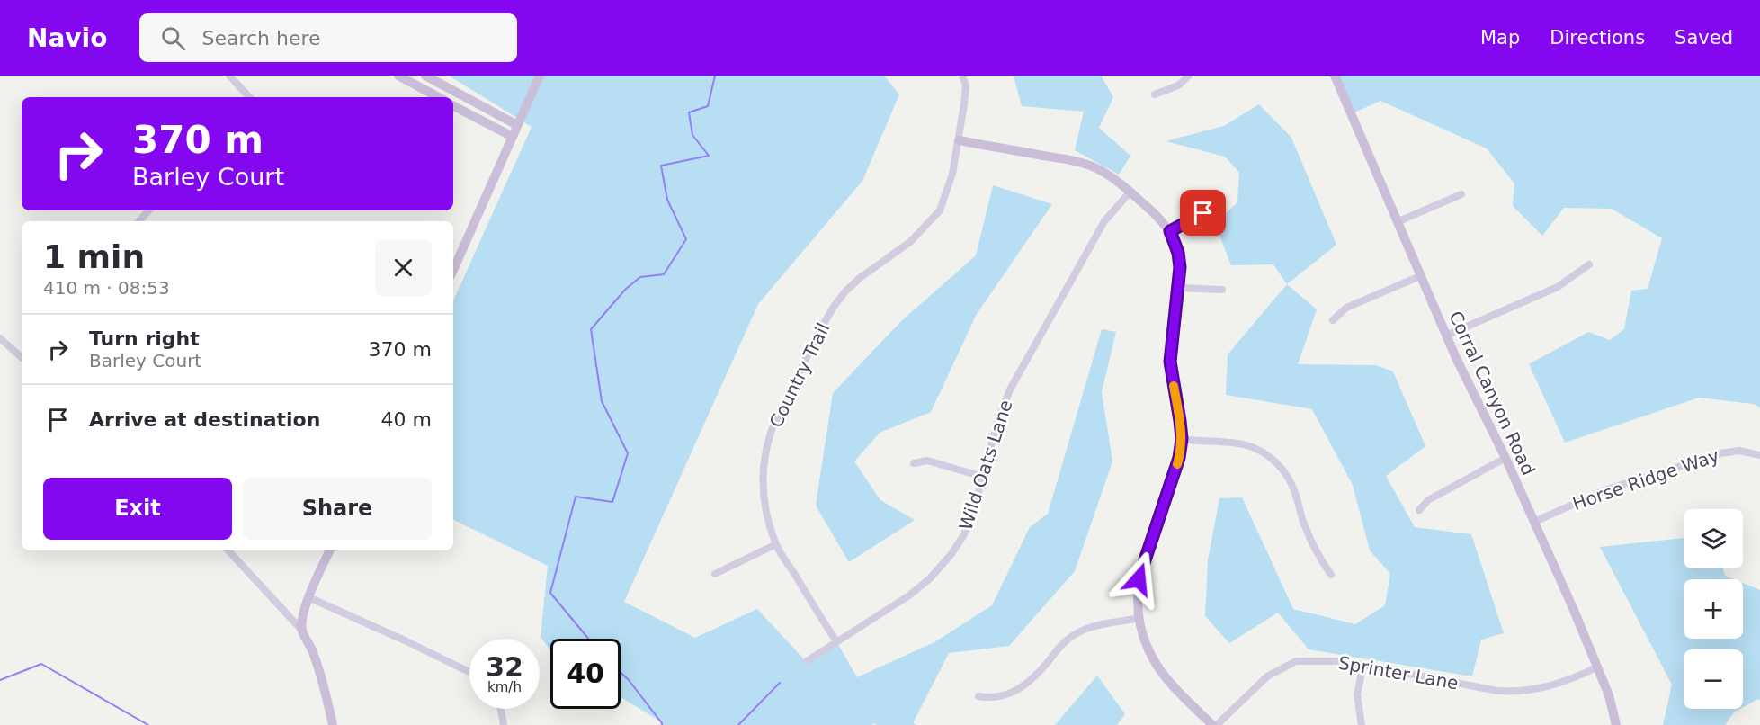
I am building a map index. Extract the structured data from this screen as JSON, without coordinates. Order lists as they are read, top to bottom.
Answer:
{
  "streets": {
    "street": [
      "Country Trail",
      "Corral Canyon Road",
      "Wild Oats Lane",
      "Horse Ridge Way",
      "Sprinter Lane"
    ]
  },
  "crossings": [
    ["Country Trail", "Wild Oats Lane"],
    ["Corral Canyon Road", "Horse Ridge Way"],
    ["Corral Canyon Road", "Sprinter Lane"]
  ],
  "page": {
    "header": "Navio",
    "search": "Search here",
    "nav": ["Map", "Directions", "Saved"],
    "turn": ["370 m", "Barley Court"],
    "heading": ["1 min", "410 m · 08:53"],
    "list": [
      {
        "name": "Turn right",
        "note": "Barley Court",
        "value": "370 m"
      },
      {
        "name": "Arrive at destination",
        "value": "40 m"
      }
    ],
    "buttons": ["Exit", "Share"],
    "map_buttons": ["+", "−"],
    "speed": "32 km/h",
    "limit": "40"
  }
}
